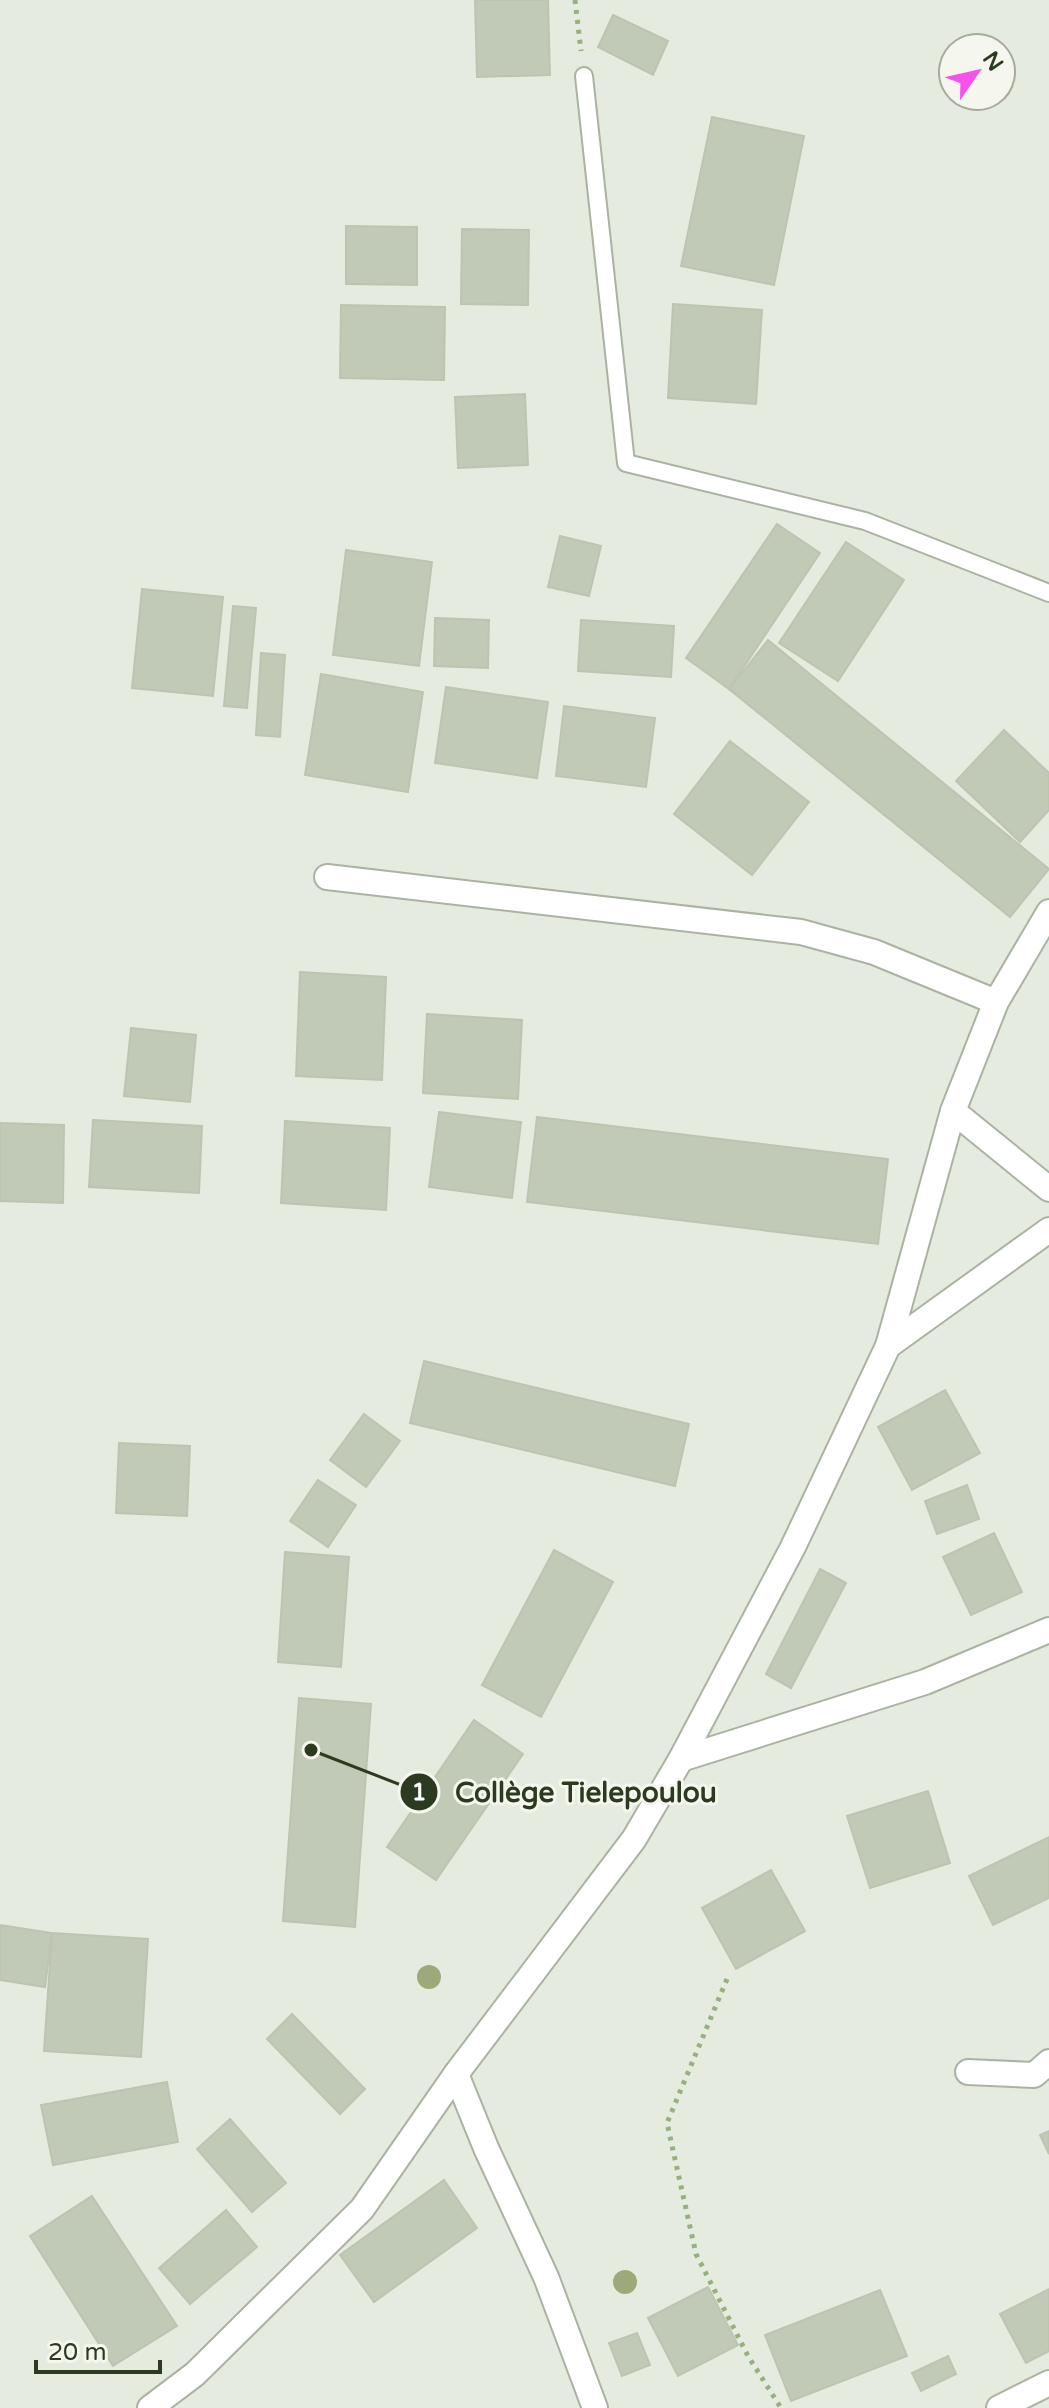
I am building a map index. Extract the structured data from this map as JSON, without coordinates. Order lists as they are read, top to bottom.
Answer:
{
  "places": ["Collège Tielepoulou"],
  "scale_bar": "20 m",
  "north": "top right"
}
